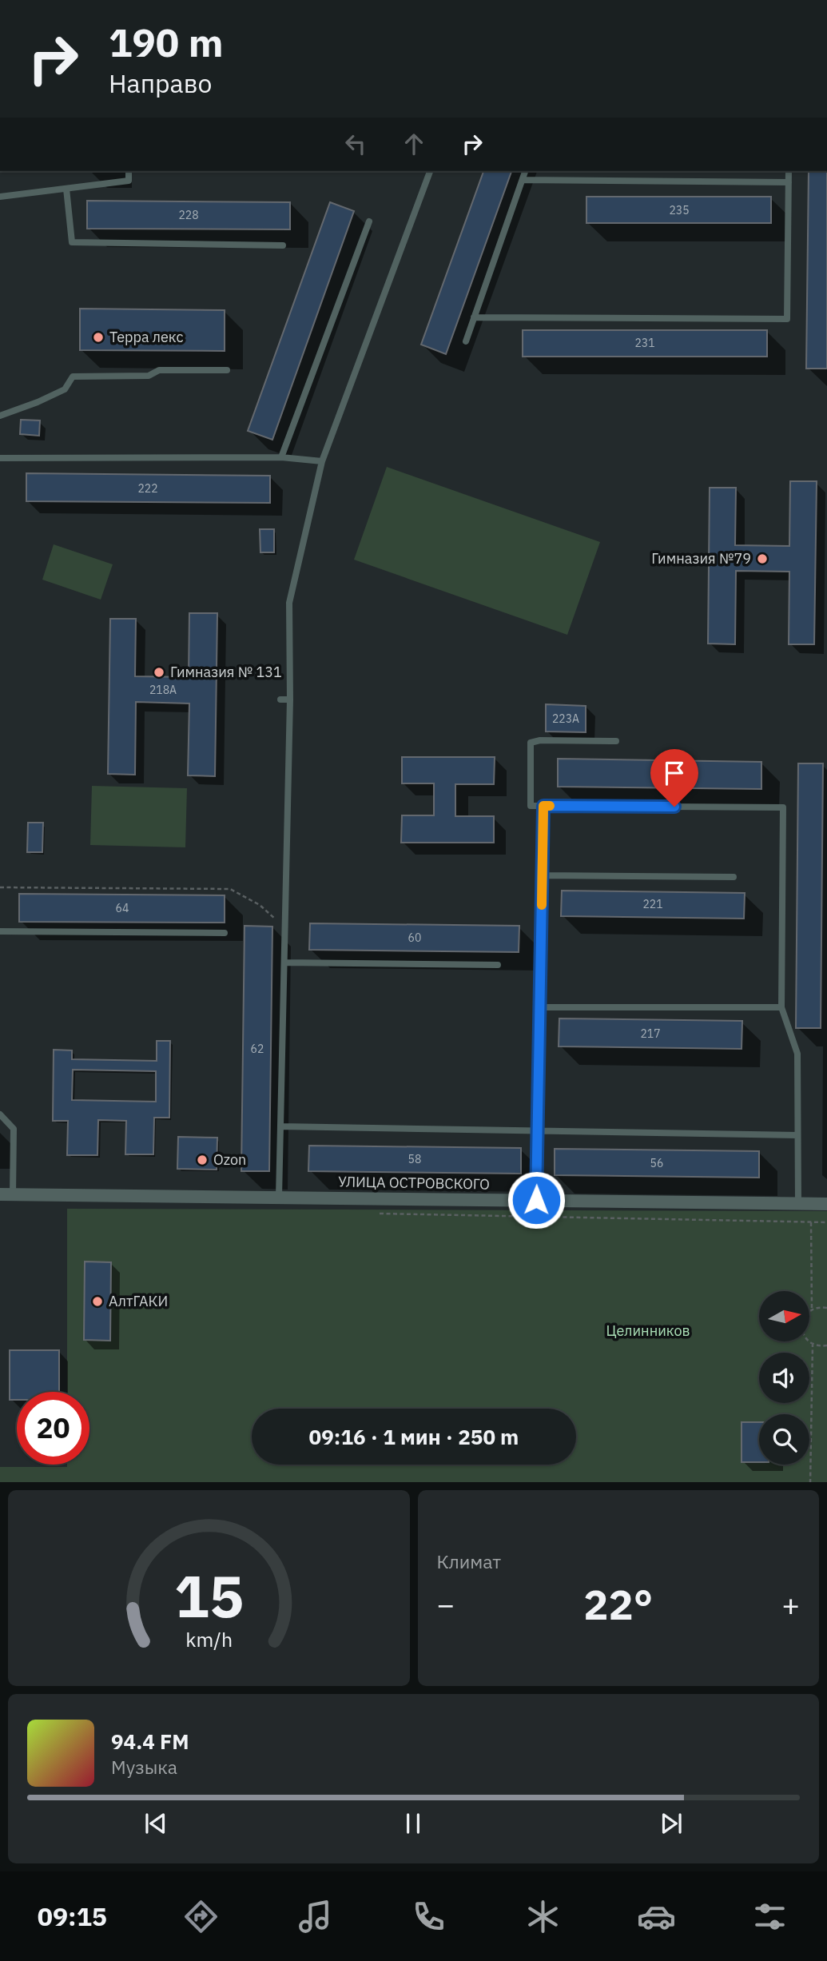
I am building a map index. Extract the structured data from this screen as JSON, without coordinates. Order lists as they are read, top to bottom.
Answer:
{
  "streets": {
    "street": ["УЛИЦА ОСТРОВСКОГО"]
  },
  "parks": ["Целинников"],
  "places": [
    "Терра лекс",
    "Гимназия №79",
    "Гимназия № 131",
    "Ozon",
    "АлтГАКИ"
  ],
  "house_numbers": [
    "235",
    "228",
    "231",
    "222",
    "218А",
    "223А",
    "221",
    "64",
    "60",
    "217",
    "62",
    "58",
    "56"
  ],
  "north": "right",
  "page": {
    "turn": ["190 m", "Направо"],
    "limit": "20",
    "trip": "09:16 · 1 мин · 250 m",
    "tile": "Климат",
    "heat": ["−", "22°", "+"],
    "song": ["94.4 FM", "Музыка"],
    "tabs": "09:15",
    "gauge": ["15", "km/h"]
  }
}
